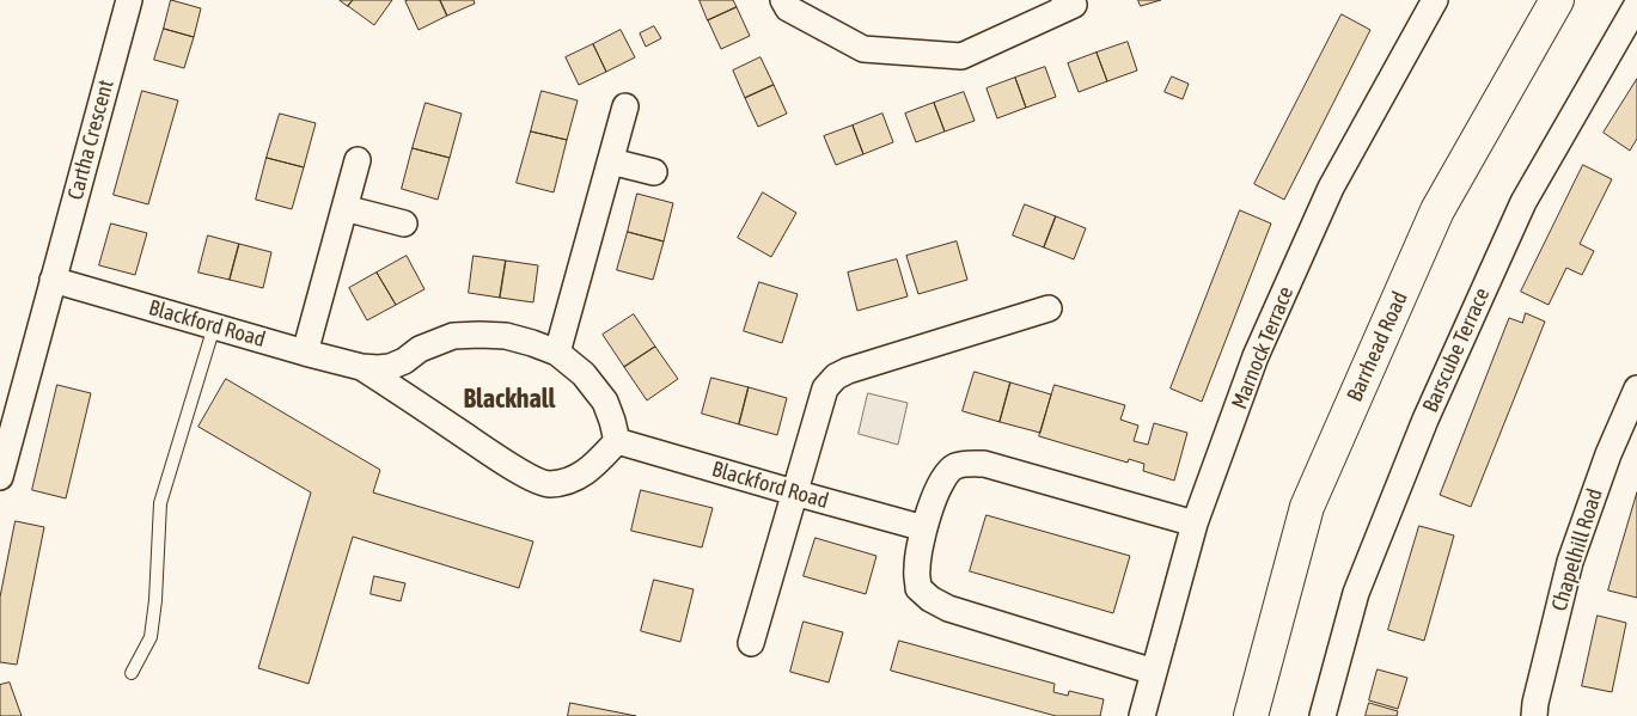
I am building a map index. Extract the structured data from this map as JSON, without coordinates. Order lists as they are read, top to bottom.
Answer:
{
  "streets": {
    "main road": ["Barrhead Road"],
    "street": [
      "Cartha Crescent",
      "Blackford Road",
      "Marnock Terrace",
      "Barscube Terrace",
      "Chapelhill Road"
    ]
  },
  "crossings": [
    ["Cartha Crescent", "Blackford Road"]
  ],
  "districts": ["Blackhall"]
}
